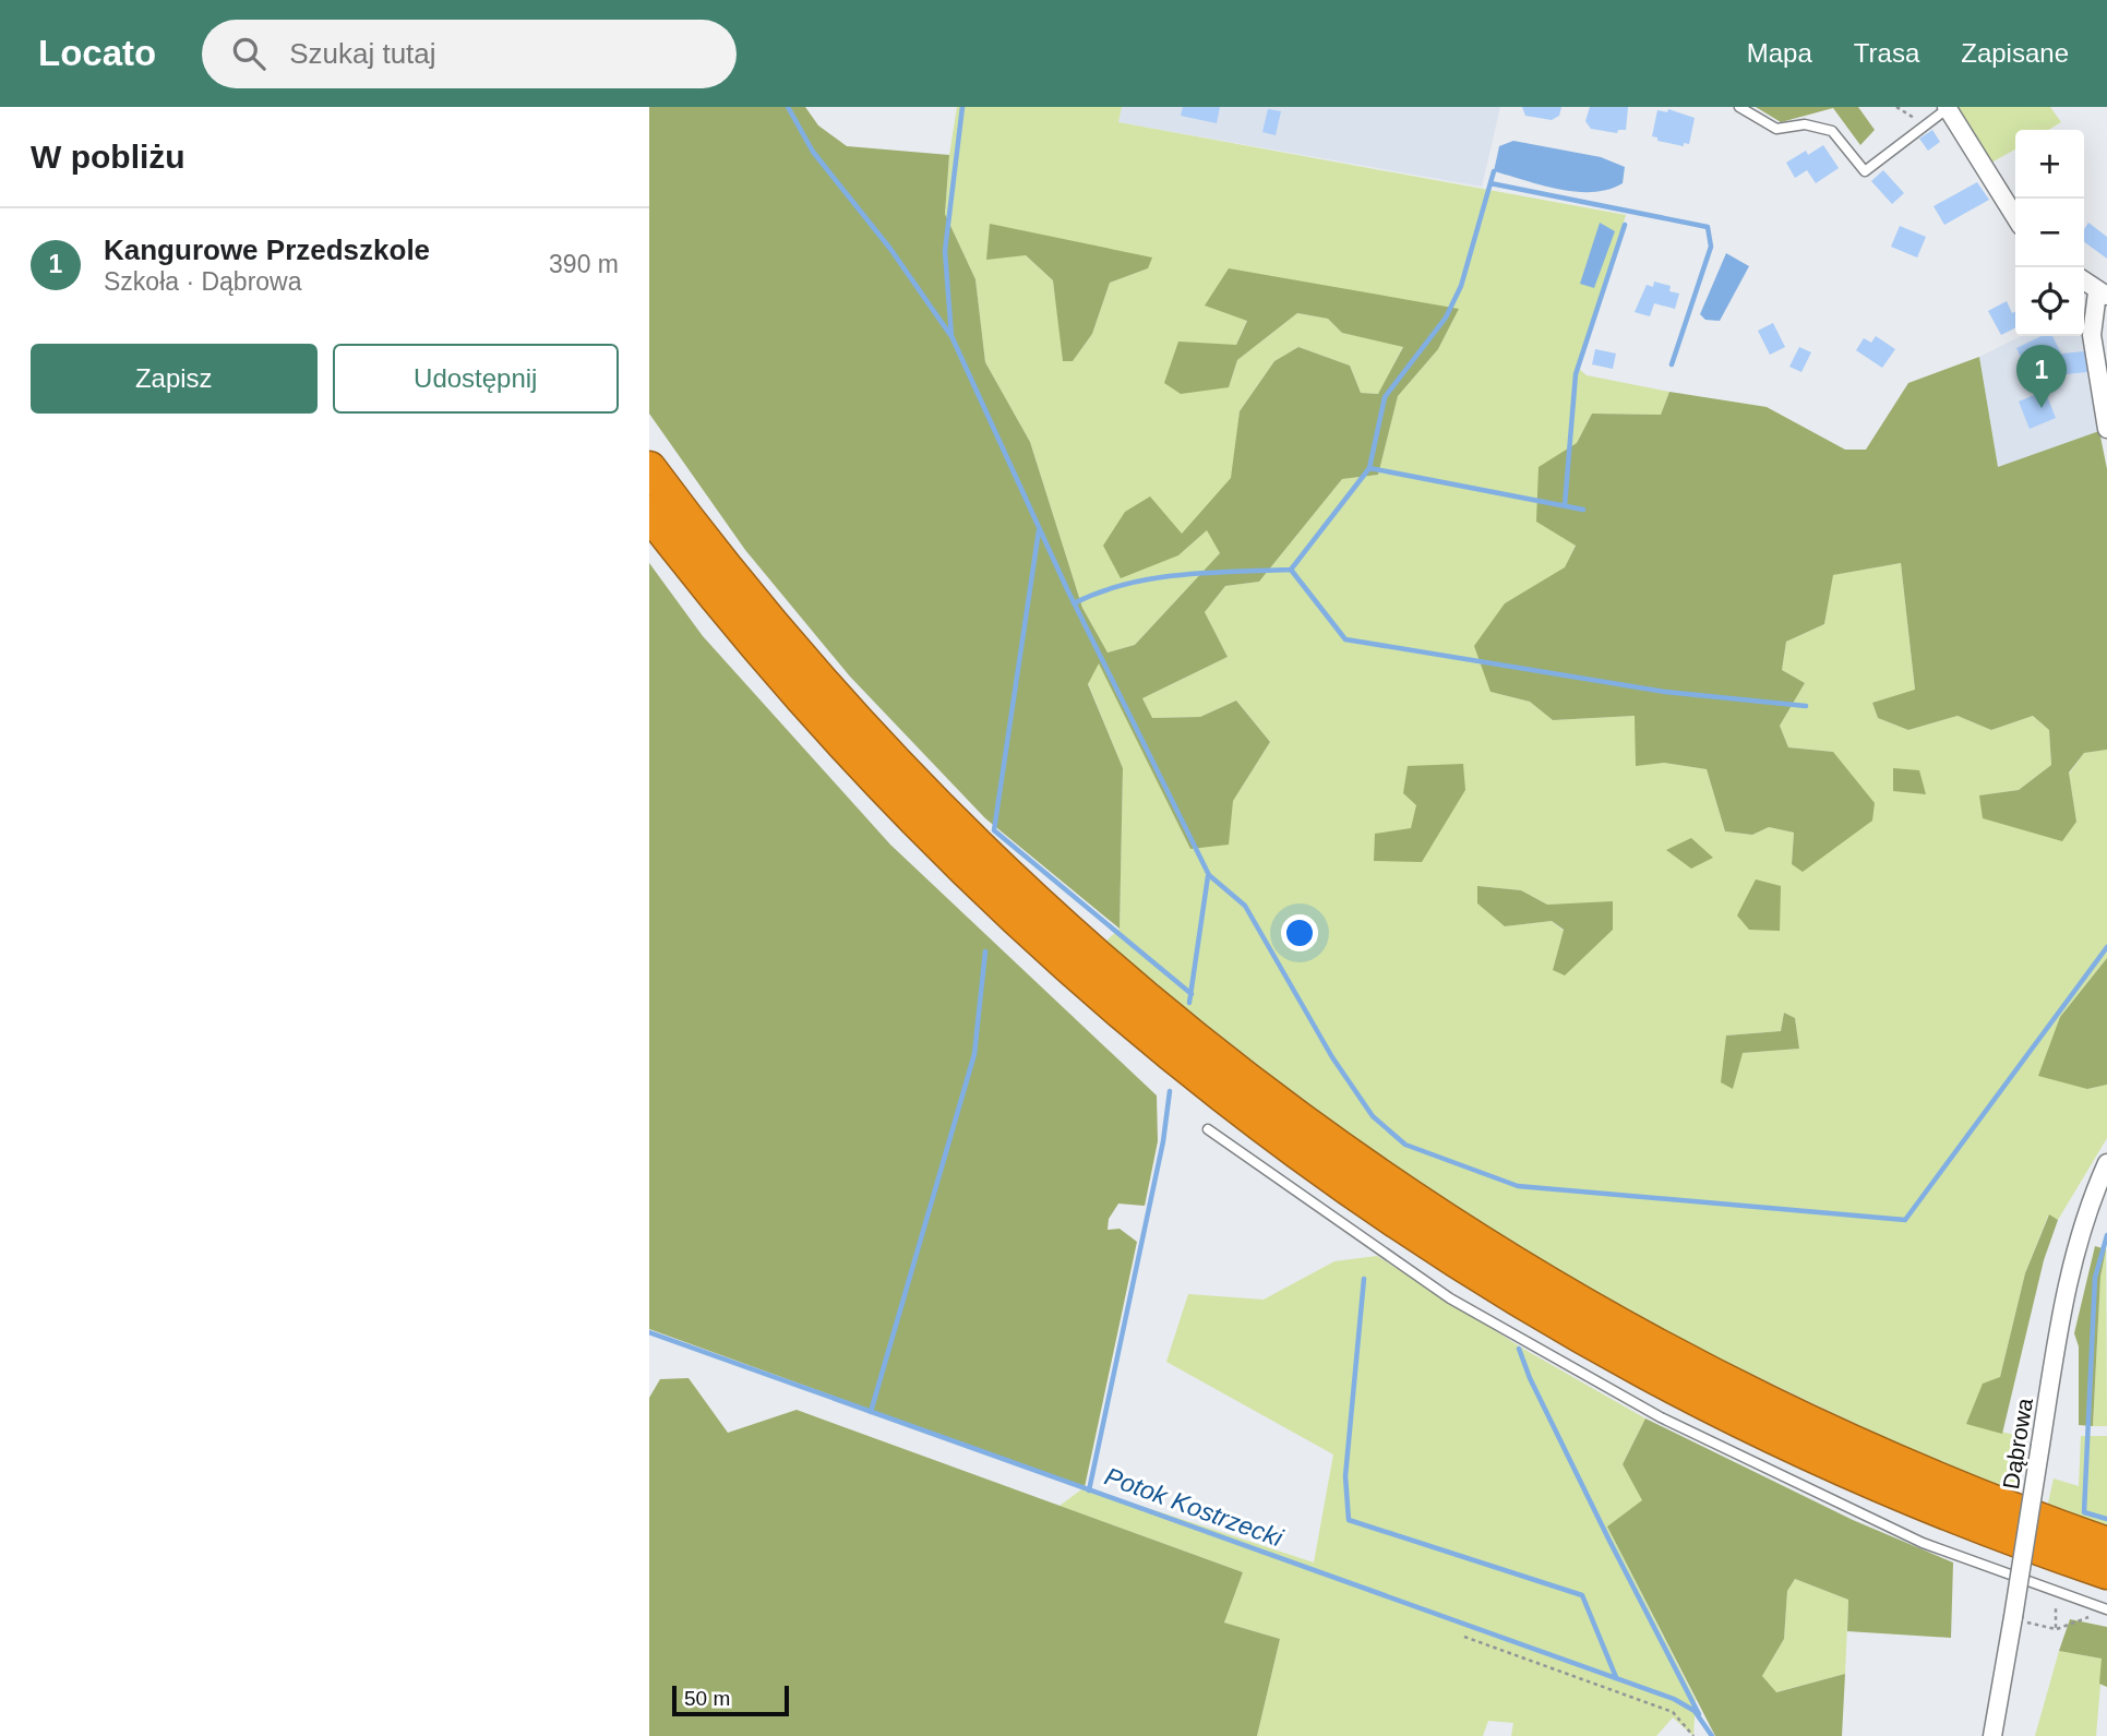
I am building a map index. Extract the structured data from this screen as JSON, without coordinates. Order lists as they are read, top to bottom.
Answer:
{
  "streets": {
    "street": ["Dąbrowa"]
  },
  "water": ["Potok Kostrzecki"],
  "scale_bar": "50 m",
  "page": {
    "header": "Locato",
    "search": "Szukaj tutaj",
    "nav": ["Mapa", "Trasa", "Zapisane"],
    "heading": "W pobliżu",
    "map_buttons": ["+", "−"],
    "list": [
      {
        "mark": "1",
        "name": "Kangurowe Przedszkole",
        "note": "Szkoła · Dąbrowa",
        "value": "390 m"
      }
    ],
    "buttons": ["Zapisz", "Udostępnij"],
    "pins": "1",
    "scale": "50 m"
  }
}
